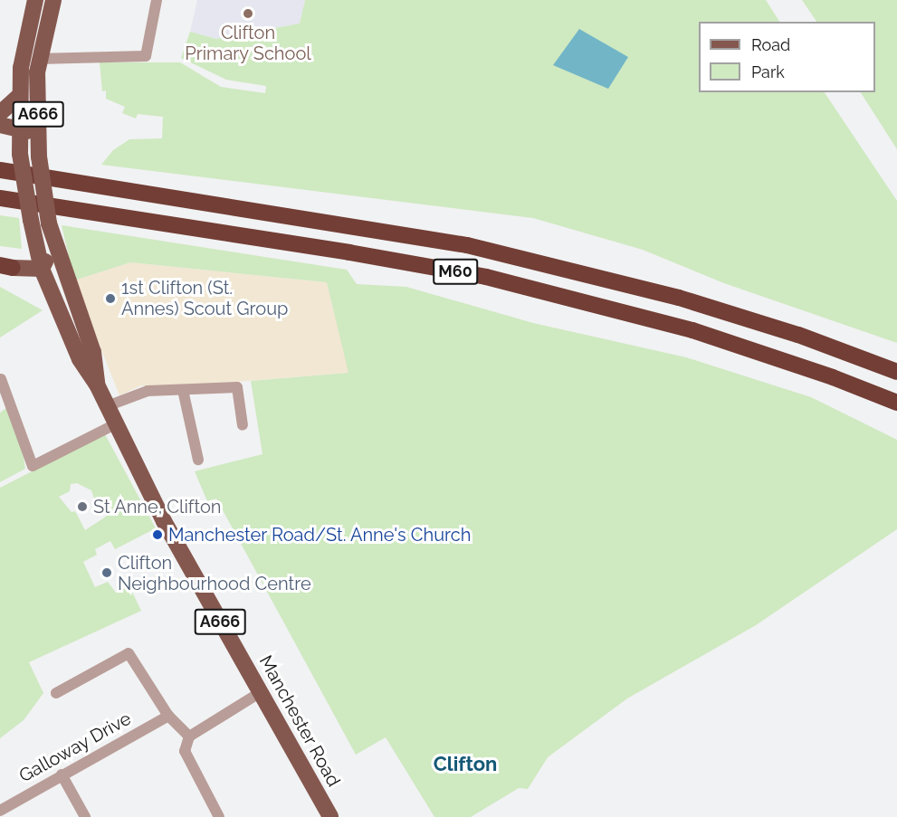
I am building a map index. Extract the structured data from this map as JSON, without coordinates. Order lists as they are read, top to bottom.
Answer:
{
  "streets": {
    "highway": ["M60"],
    "main road": ["A666", "Manchester Road"],
    "street": ["Galloway Drive"]
  },
  "crossings": [
    ["A666", "Manchester Road"]
  ],
  "districts": ["Clifton"],
  "places": [
    "Clifton Primary School",
    "1st Clifton (St. Annes) Scout Group",
    "St Anne, Clifton",
    "Manchester Road/St. Anne's Church",
    "Clifton Neighbourhood Centre"
  ],
  "legend": ["Road", "Park"]
}
